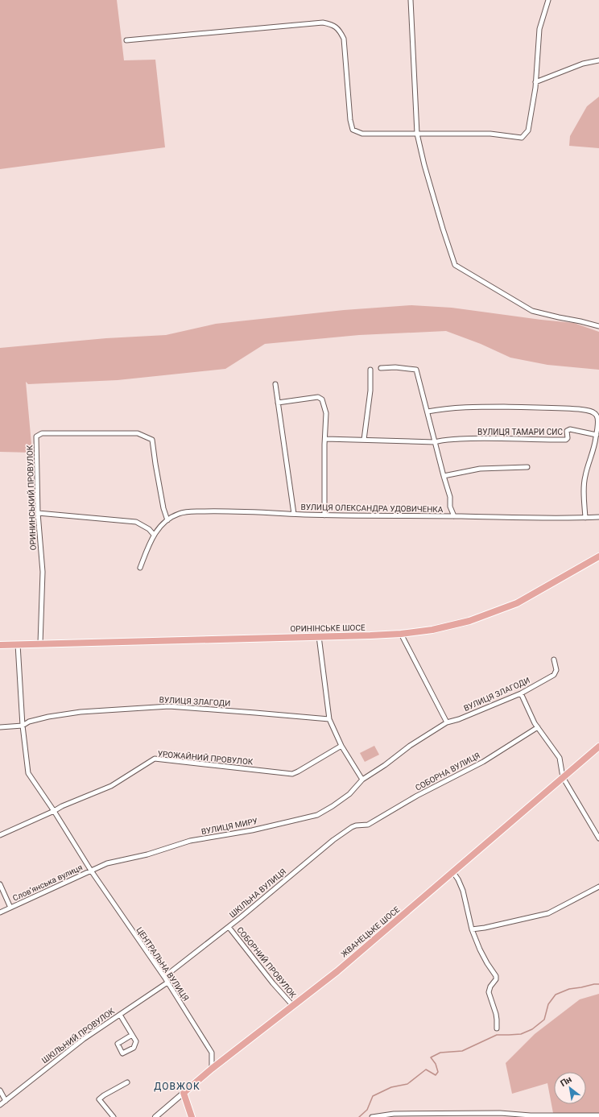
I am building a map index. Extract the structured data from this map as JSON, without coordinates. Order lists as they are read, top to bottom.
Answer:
{
  "streets": {
    "main road": ["ОРИНІНСЬКЕ ШОСЕ", "ЖВАНЕЦЬКЕ ШОСЕ"],
    "street": [
      "ВУЛИЦЯ ТАМАРИ СИС",
      "ОРИНИНСЬКИЙ ПРОВУЛОК",
      "ВУЛИЦЯ ОЛЕКСАНДРА УДОВИЧЕНКА",
      "ВУЛИЦЯ ЗЛАГОДИ",
      "УРОЖАЙНИЙ ПРОВУЛОК",
      "СОБОРНА ВУЛИЦЯ",
      "ВУЛИЦЯ МИРУ",
      "Словʼянська вулиця",
      "ШКІЛЬНА ВУЛИЦЯ",
      "СОБОРНИЙ ПРОВУЛОК",
      "ЦЕНТРАЛЬНА ВУЛИЦЯ",
      "ШКІЛЬНИЙ ПРОВУЛОК"
    ]
  },
  "crossings": [
    ["ОРИНИНСЬКИЙ ПРОВУЛОК", "ВУЛИЦЯ ОЛЕКСАНДРА УДОВИЧЕНКА"],
    ["ОРИНИНСЬКИЙ ПРОВУЛОК", "ОРИНІНСЬКЕ ШОСЕ"],
    ["ОРИНІНСЬКЕ ШОСЕ", "ЦЕНТРАЛЬНА ВУЛИЦЯ"],
    ["ВУЛИЦЯ ЗЛАГОДИ", "ВУЛИЦЯ МИРУ"],
    ["ВУЛИЦЯ ЗЛАГОДИ", "ЦЕНТРАЛЬНА ВУЛИЦЯ"],
    ["УРОЖАЙНИЙ ПРОВУЛОК", "ЦЕНТРАЛЬНА ВУЛИЦЯ"],
    ["СОБОРНА ВУЛИЦЯ", "ШКІЛЬНА ВУЛИЦЯ"],
    ["ВУЛИЦЯ МИРУ", "Словʼянська вулиця"],
    ["ВУЛИЦЯ МИРУ", "ЦЕНТРАЛЬНА ВУЛИЦЯ"],
    ["Словʼянська вулиця", "ЦЕНТРАЛЬНА ВУЛИЦЯ"],
    ["ШКІЛЬНА ВУЛИЦЯ", "СОБОРНИЙ ПРОВУЛОК"],
    ["ШКІЛЬНА ВУЛИЦЯ", "ЦЕНТРАЛЬНА ВУЛИЦЯ"],
    ["ЖВАНЕЦЬКЕ ШОСЕ", "СОБОРНИЙ ПРОВУЛОК"],
    ["ЖВАНЕЦЬКЕ ШОСЕ", "ЦЕНТРАЛЬНА ВУЛИЦЯ"],
    ["ЦЕНТРАЛЬНА ВУЛИЦЯ", "ШКІЛЬНИЙ ПРОВУЛОК"]
  ],
  "districts": ["ДОВЖОК"],
  "north": "top left"
}
